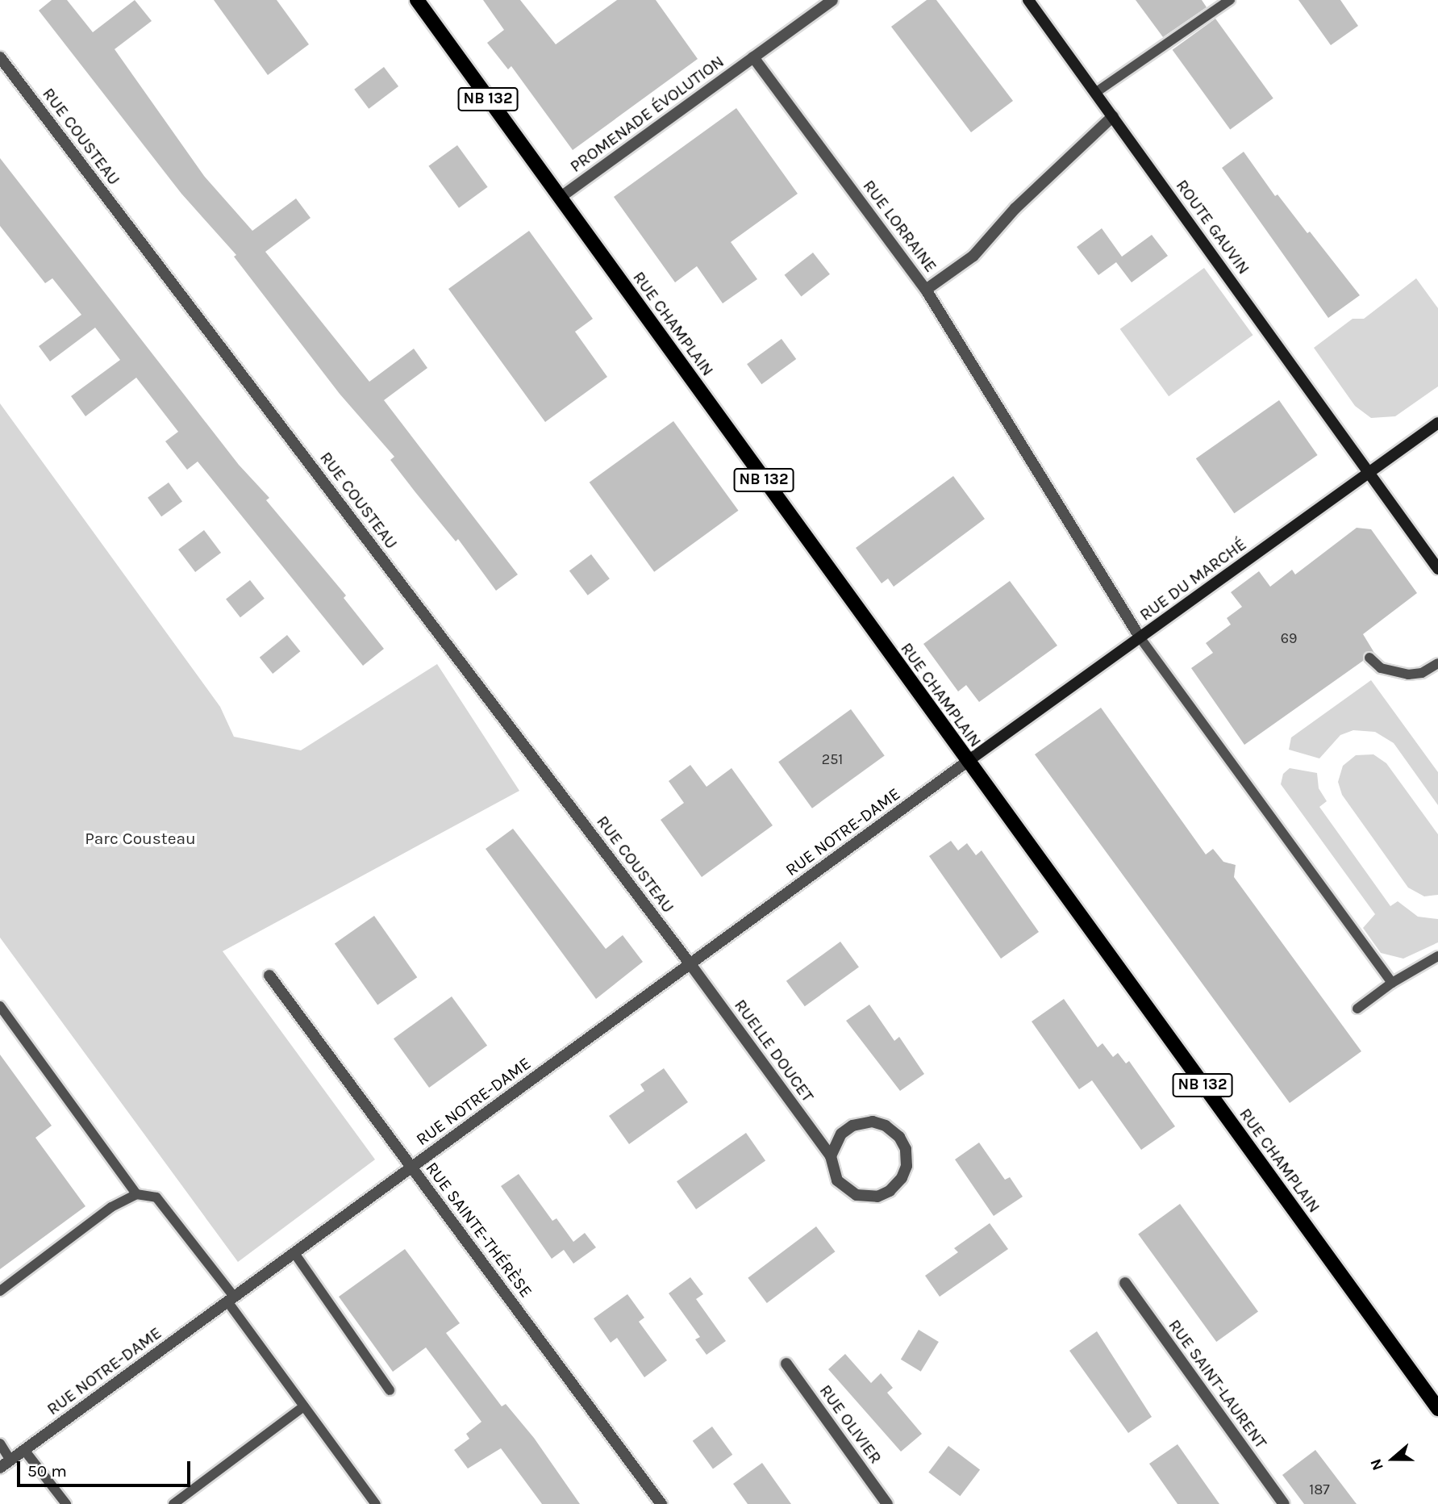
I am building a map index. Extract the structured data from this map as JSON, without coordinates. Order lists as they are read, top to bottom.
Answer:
{
  "streets": {
    "main road": ["NB 132", "RUE CHAMPLAIN"],
    "street": [
      "PROMENADE ÉVOLUTION",
      "RUE COUSTEAU",
      "RUE LORRAINE",
      "ROUTE GAUVIN",
      "RUE DU MARCHÉ",
      "RUE NOTRE-DAME",
      "RUELLE DOUCET",
      "RUE SAINTE-THÉRÈSE",
      "RUE SAINT-LAURENT",
      "RUE OLIVIER"
    ]
  },
  "crossings": [
    ["PROMENADE ÉVOLUTION", "RUE LORRAINE"],
    ["PROMENADE ÉVOLUTION", "RUE CHAMPLAIN"],
    ["RUE COUSTEAU", "RUE NOTRE-DAME"],
    ["RUE COUSTEAU", "RUELLE DOUCET"],
    ["RUE LORRAINE", "ROUTE GAUVIN"],
    ["ROUTE GAUVIN", "RUE DU MARCHÉ"],
    ["RUE CHAMPLAIN", "RUE DU MARCHÉ"],
    ["RUE CHAMPLAIN", "RUE NOTRE-DAME"],
    ["RUE DU MARCHÉ", "RUE NOTRE-DAME"],
    ["RUE NOTRE-DAME", "RUELLE DOUCET"],
    ["RUE NOTRE-DAME", "RUE SAINTE-THÉRÈSE"]
  ],
  "parks": ["Parc Cousteau"],
  "house_numbers": ["69", "251", "187"],
  "scale_bar": "50 m",
  "north": "left"
}
